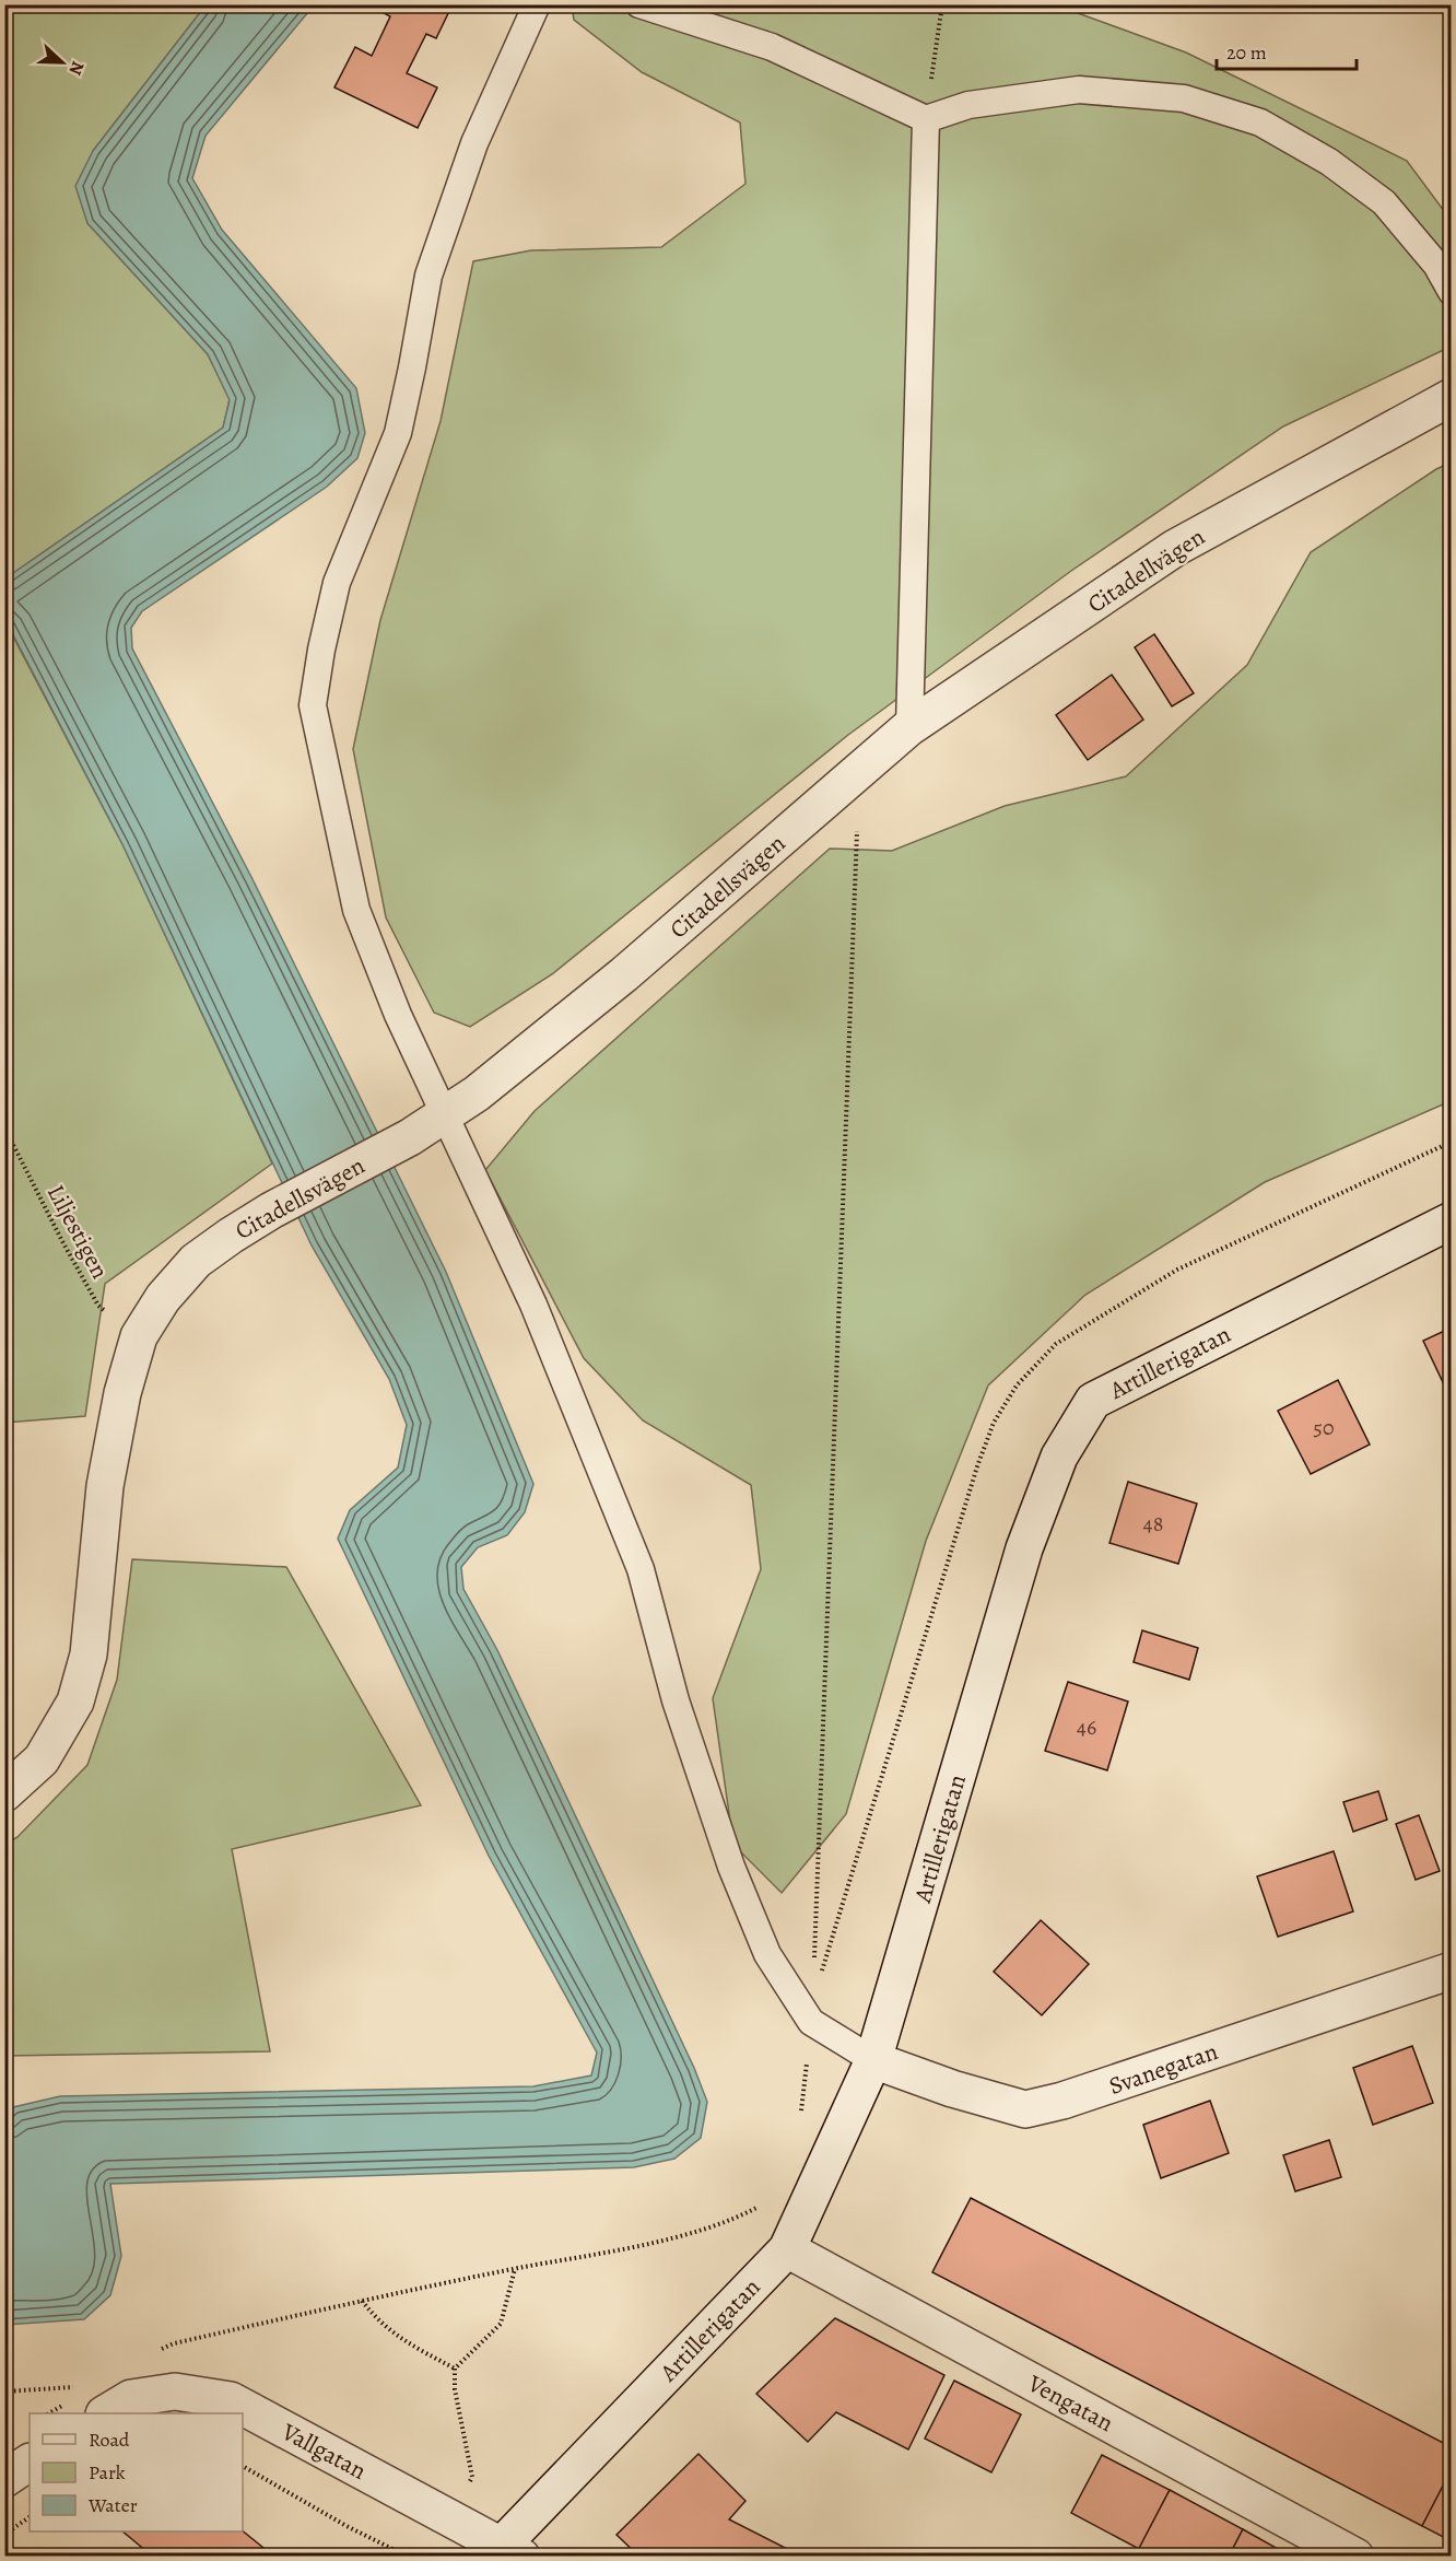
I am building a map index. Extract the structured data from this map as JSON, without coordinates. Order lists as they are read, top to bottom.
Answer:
{
  "streets": {
    "street": [
      "Citadellvägen",
      "Citadellsvägen",
      "Artillerigatan",
      "Svanegatan",
      "Vengatan",
      "Vallgatan"
    ],
    "path": ["Liljestigen"]
  },
  "crossings": [
    ["Citadellvägen", "Citadellsvägen"],
    ["Citadellsvägen", "Liljestigen"],
    ["Artillerigatan", "Svanegatan"],
    ["Artillerigatan", "Vengatan"],
    ["Artillerigatan", "Vallgatan"]
  ],
  "house_numbers": ["50", "48", "46"],
  "legend": ["Road", "Park", "Water"],
  "scale_bar": "20 m",
  "north": "right"
}
